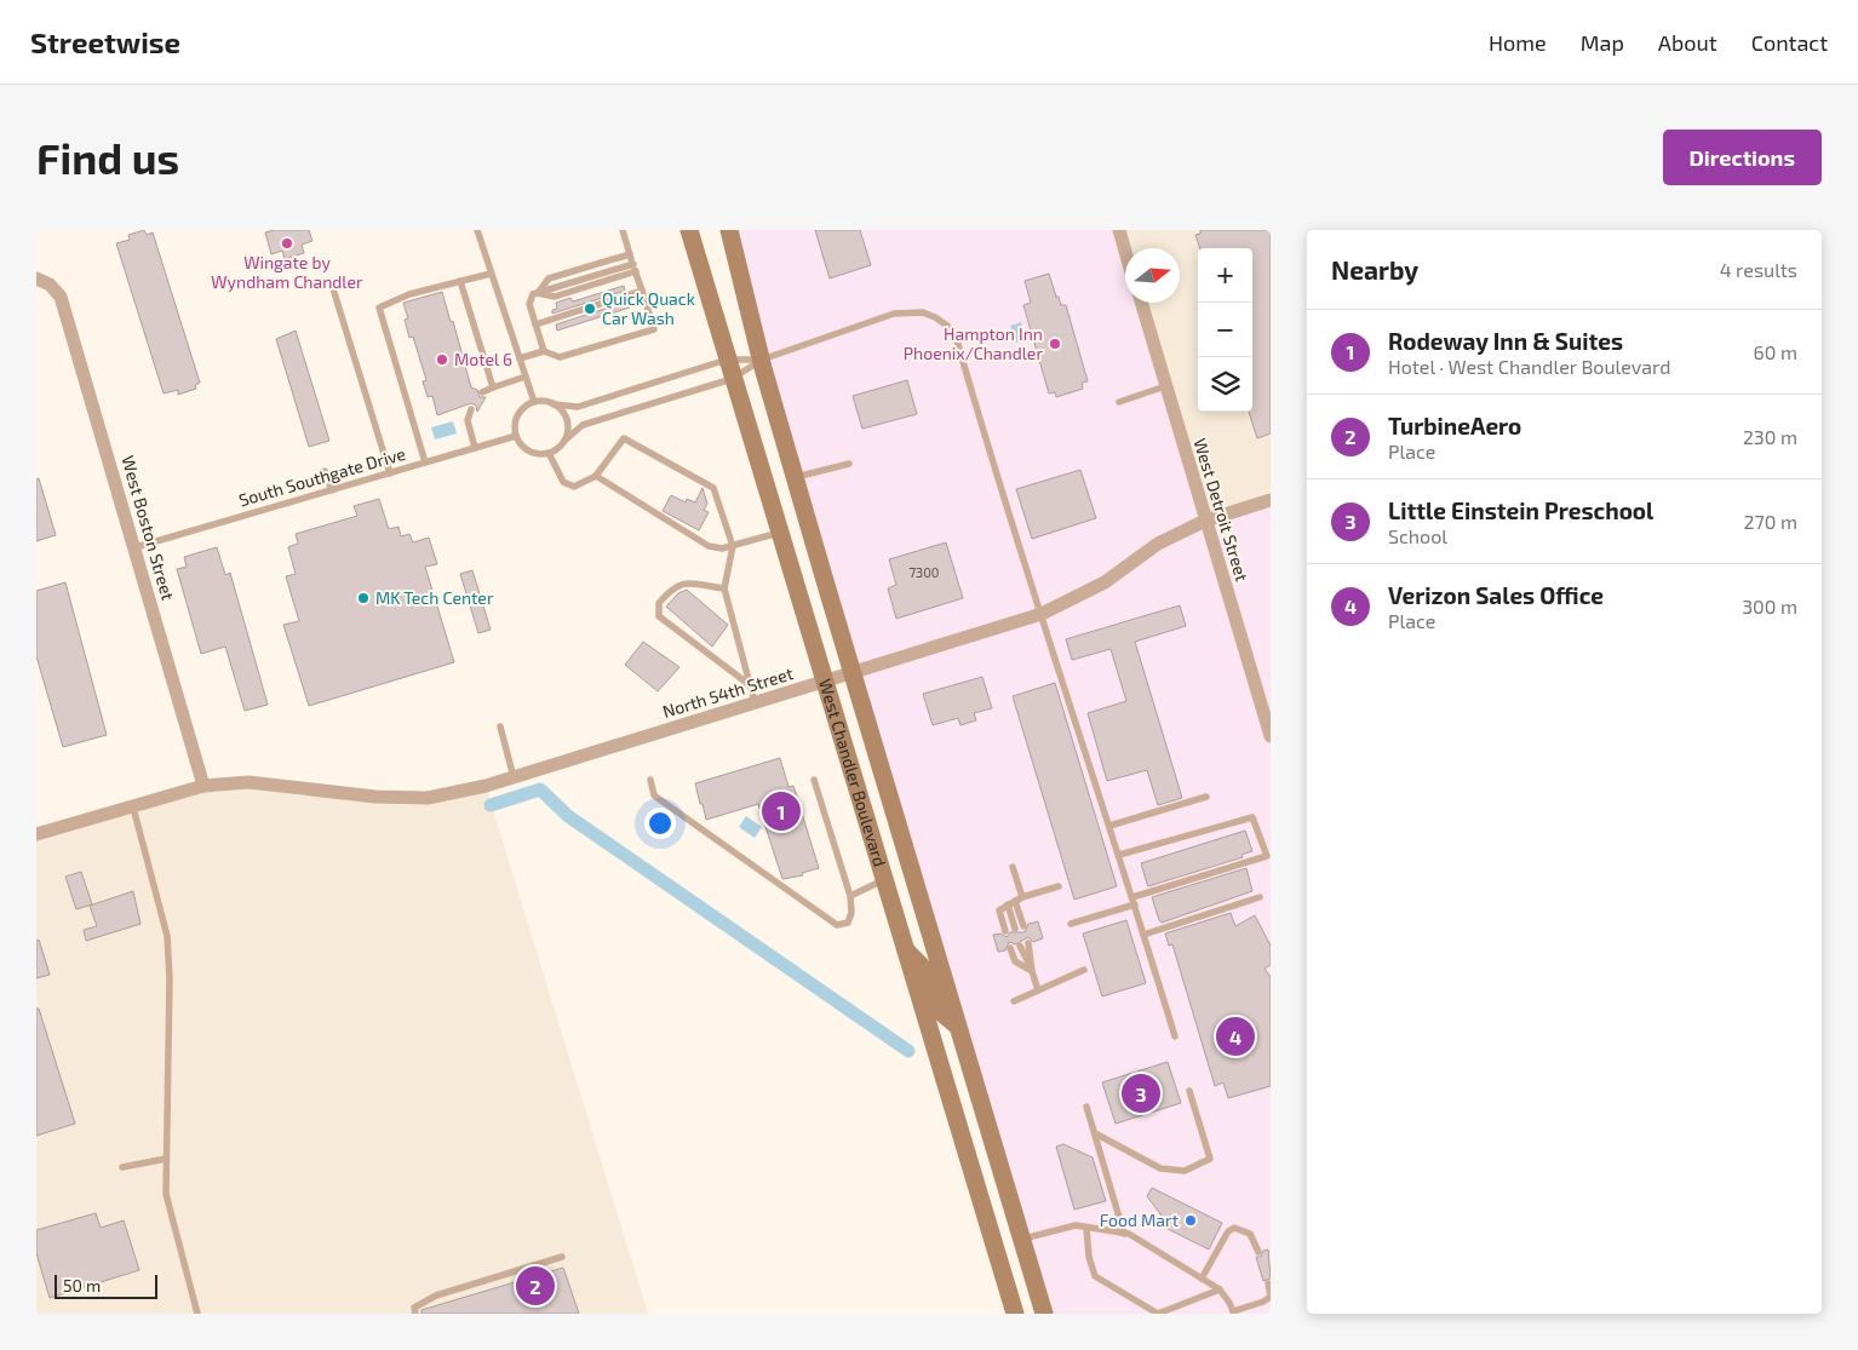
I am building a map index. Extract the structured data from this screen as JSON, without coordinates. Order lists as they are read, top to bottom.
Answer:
{
  "streets": {
    "main road": ["West Chandler Boulevard"],
    "street": ["West Detroit Street", "West Boston Street", "North 54th Street"],
    "lane": ["South Southgate Drive"]
  },
  "crossings": [
    ["South Southgate Drive", "West Boston Street"],
    ["West Detroit Street", "North 54th Street"],
    ["West Boston Street", "North 54th Street"],
    ["North 54th Street", "West Chandler Boulevard"]
  ],
  "places": [
    "Wingate by Wyndham Chandler",
    "Quick Quack Car Wash",
    "Hampton Inn Phoenix/Chandler",
    "Motel 6",
    "MK Tech Center",
    "Food Mart"
  ],
  "house_numbers": ["7300"],
  "scale_bar": "50 m",
  "north": "right",
  "page": {
    "header": "Streetwise",
    "nav": [
      "Home",
      "Map",
      "About",
      "Contact"
    ],
    "buttons": "Directions",
    "title": "Find us",
    "heading": ["Nearby", "4 results"],
    "map_buttons": ["+", "−"],
    "list": [
      {
        "mark": "1",
        "name": "Rodeway Inn & Suites",
        "note": "Hotel · West Chandler Boulevard",
        "value": "60 m"
      },
      {
        "mark": "2",
        "name": "TurbineAero",
        "note": "Place",
        "value": "230 m"
      },
      {
        "mark": "3",
        "name": "Little Einstein Preschool",
        "note": "School",
        "value": "270 m"
      },
      {
        "mark": "4",
        "name": "Verizon Sales Office",
        "note": "Place",
        "value": "300 m"
      }
    ],
    "pins": [
      "1",
      "4",
      "3",
      "2"
    ],
    "scale": "50 m"
  }
}
